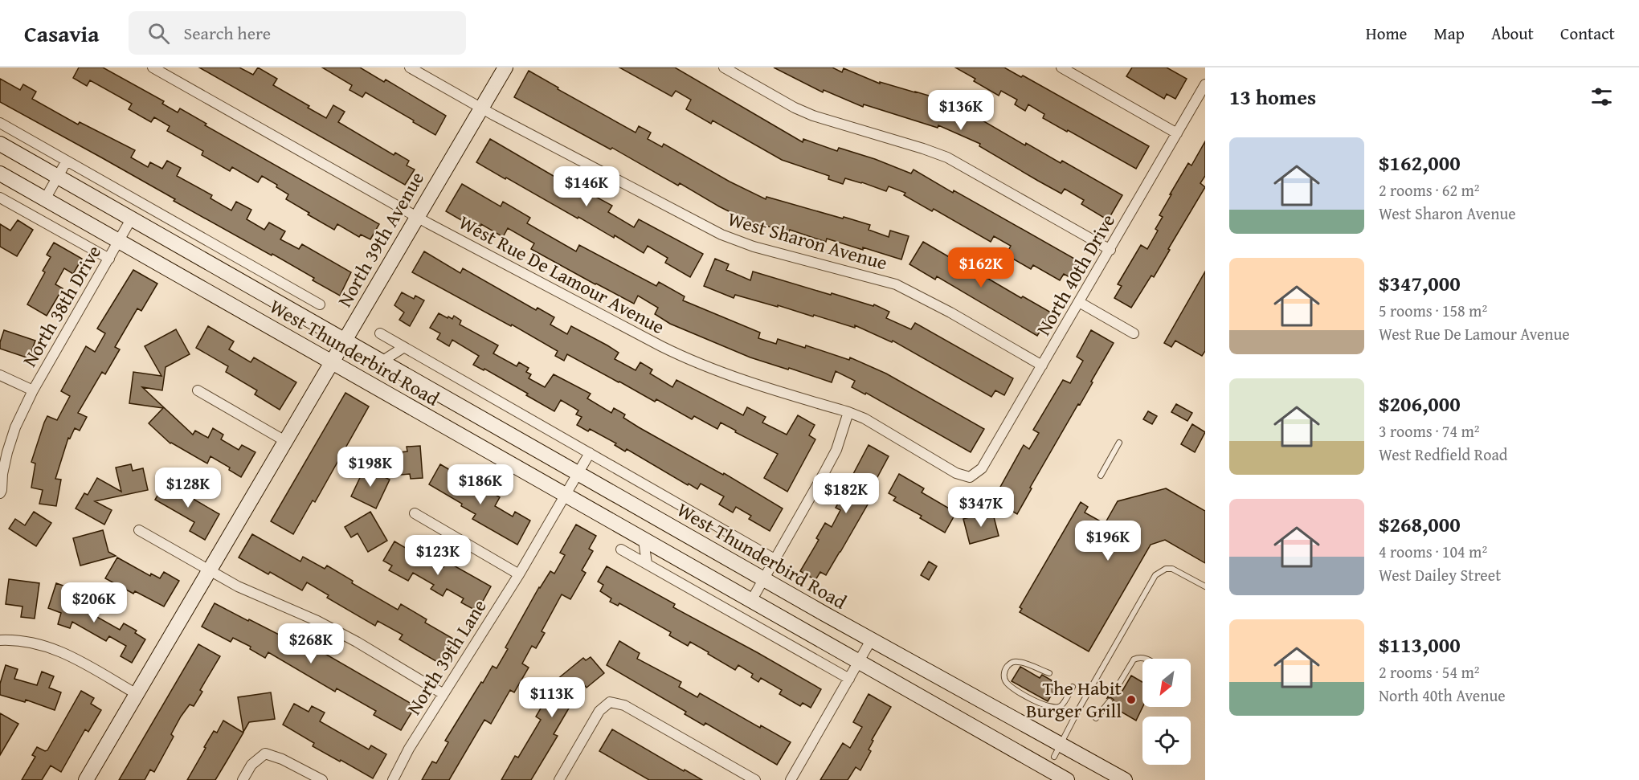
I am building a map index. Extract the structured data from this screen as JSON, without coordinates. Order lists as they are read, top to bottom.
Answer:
{
  "streets": {
    "main road": ["North 39th Avenue", "West Thunderbird Road"],
    "street": [
      "West Sharon Avenue",
      "West Rue De Lamour Avenue",
      "North 40th Drive",
      "North 38th Drive",
      "North 39th Lane"
    ]
  },
  "crossings": [
    ["North 39th Avenue", "West Sharon Avenue"],
    ["North 39th Avenue", "West Rue De Lamour Avenue"],
    ["North 39th Avenue", "West Thunderbird Road"],
    ["West Sharon Avenue", "North 40th Drive"],
    ["West Rue De Lamour Avenue", "North 40th Drive"],
    ["North 38th Drive", "West Thunderbird Road"],
    ["West Thunderbird Road", "North 39th Lane"]
  ],
  "places": ["The Habit Burger Grill"],
  "north": "bottom left",
  "page": {
    "header": "Casavia",
    "search": "Search here",
    "nav": [
      "Home",
      "Map",
      "About",
      "Contact"
    ],
    "heading": "13 homes",
    "price": [
      "$136K",
      "$146K",
      "$162K",
      "$198K",
      "$186K",
      "$128K",
      "$182K",
      "$347K",
      "$196K",
      "$123K",
      "$206K",
      "$268K",
      "$113K"
    ],
    "list": [
      {
        "name": "$162,000",
        "note": "2 rooms · 62 m² · West Sharon Avenue"
      },
      {
        "name": "$347,000",
        "note": "5 rooms · 158 m² · West Rue De Lamour Avenue"
      },
      {
        "name": "$206,000",
        "note": "3 rooms · 74 m² · West Redfield Road"
      },
      {
        "name": "$268,000",
        "note": "4 rooms · 104 m² · West Dailey Street"
      },
      {
        "name": "$113,000",
        "note": "2 rooms · 54 m² · North 40th Avenue"
      }
    ]
  }
}
